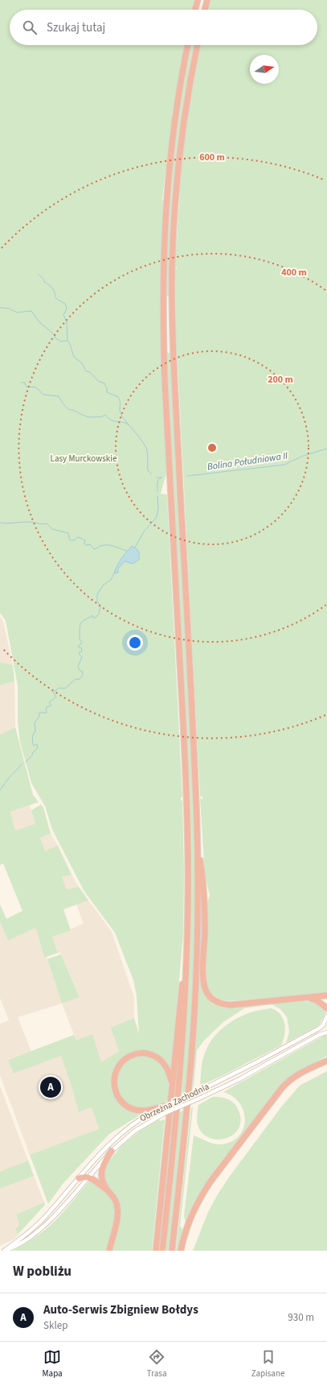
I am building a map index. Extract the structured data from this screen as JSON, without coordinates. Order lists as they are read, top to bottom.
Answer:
{
  "streets": {
    "street": ["Obrzeżna Zachodnia"]
  },
  "water": ["Bolina Południowa II"],
  "parks": ["Lasy Murckowskie"],
  "north": "right",
  "page": {
    "search": "Szukaj tutaj",
    "pins": "A",
    "heading": "W pobliżu",
    "list": [
      {
        "mark": "A",
        "name": "Auto-Serwis Zbigniew Bołdys",
        "note": "Sklep",
        "value": "930 m"
      }
    ],
    "nav": ["Mapa", "Trasa", "Zapisane"]
  },
  "rings": ["600 m", "400 m", "200 m"]
}
